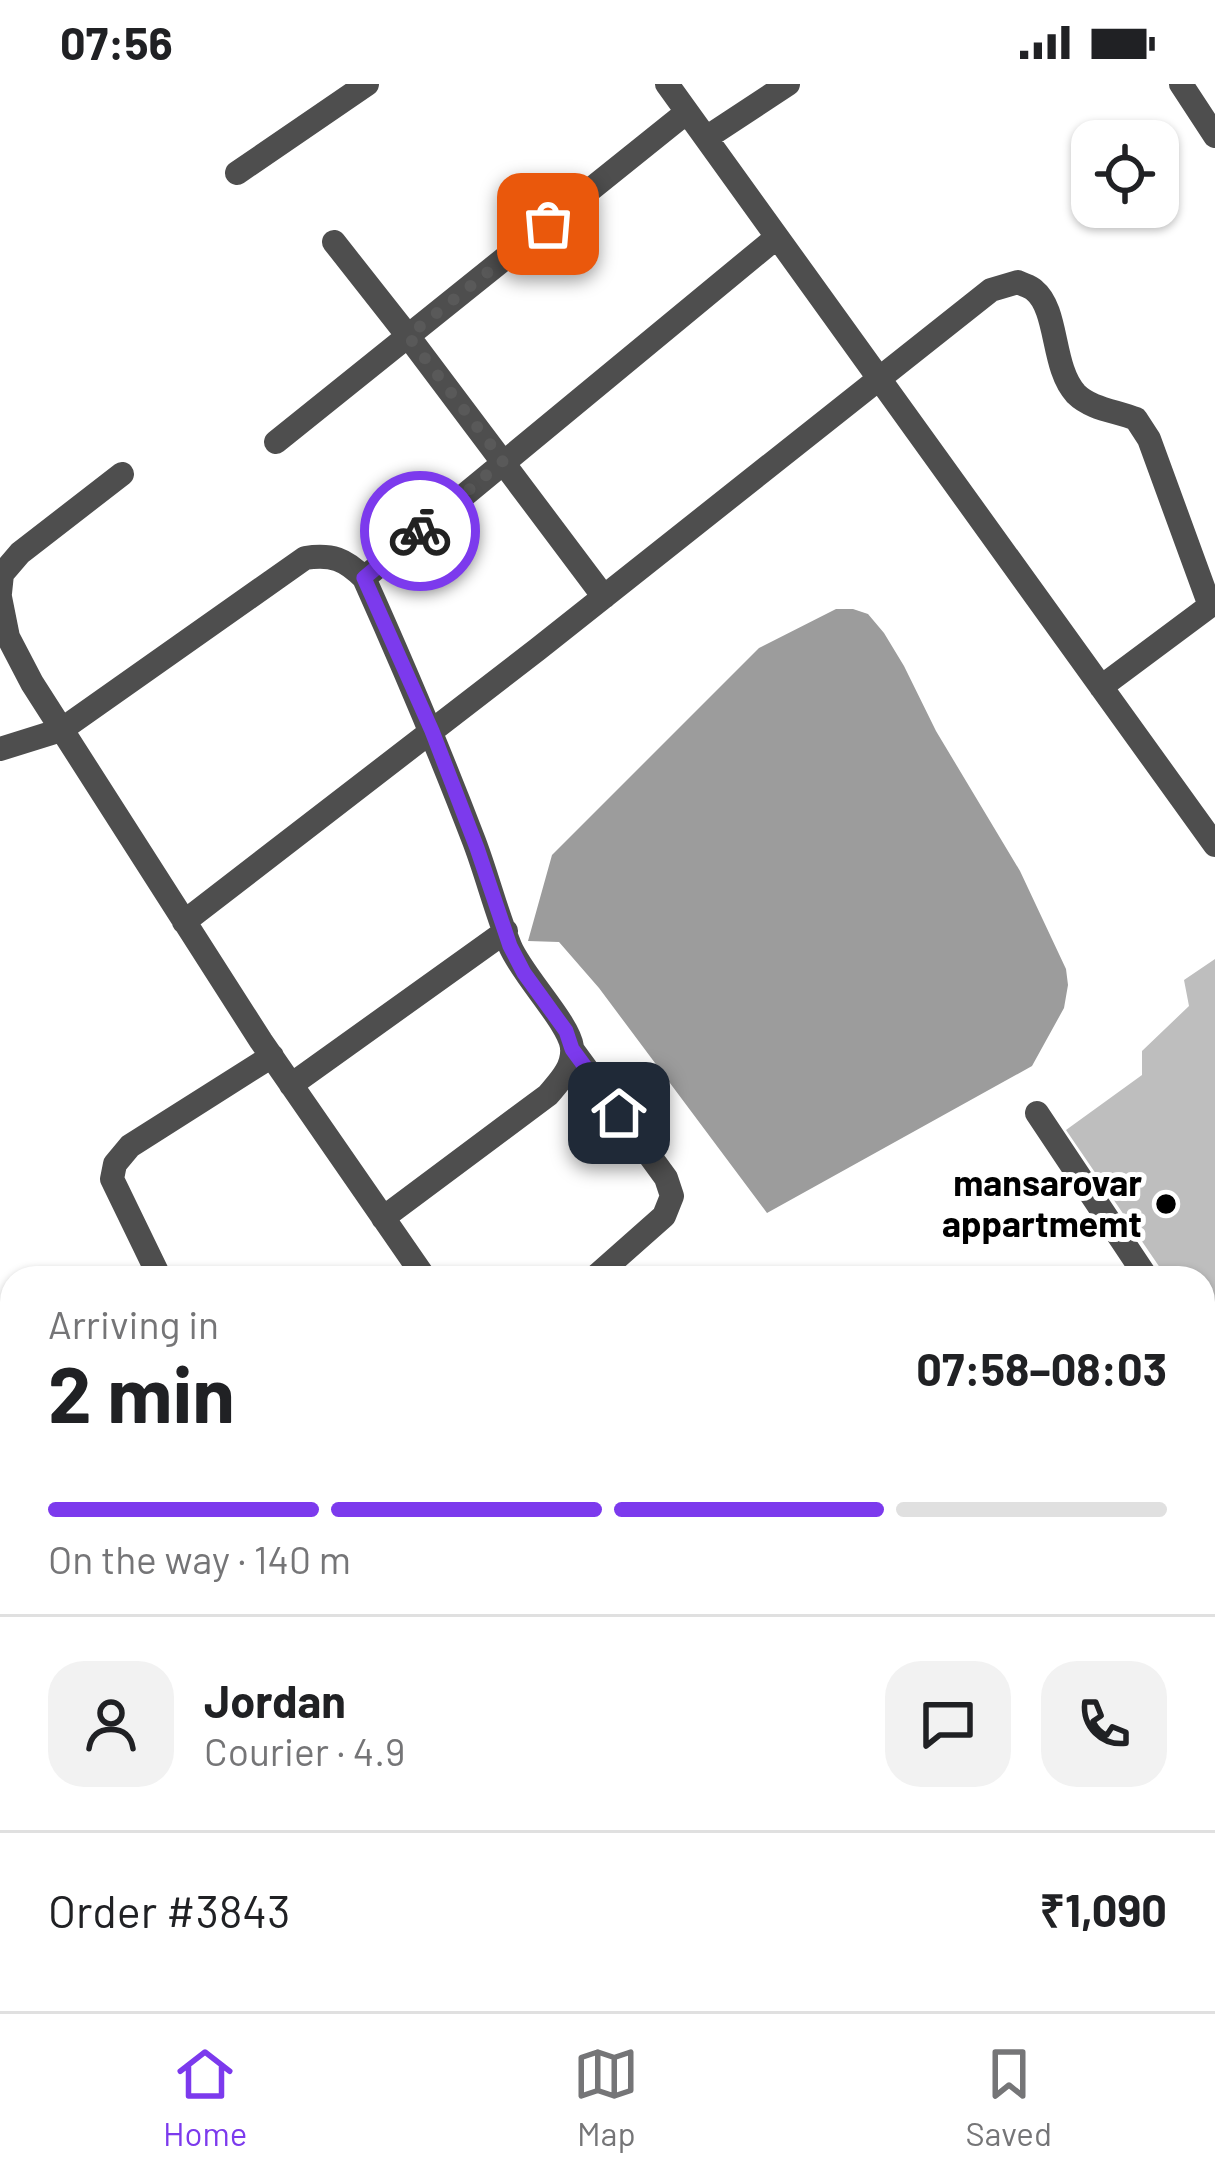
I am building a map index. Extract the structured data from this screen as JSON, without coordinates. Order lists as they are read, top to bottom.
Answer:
{
  "places": ["mansarovar appartmemt"],
  "page": {
    "status": "07:56",
    "heading": ["2 min", "Arriving in", "07:58–08:03"],
    "panel": [
      "Jordan",
      "Courier · 4.9",
      "Order #3843",
      "₹1,090"
    ],
    "bar": "On the way · 140 m",
    "tabs": ["Home", "Map", "Saved"]
  }
}
